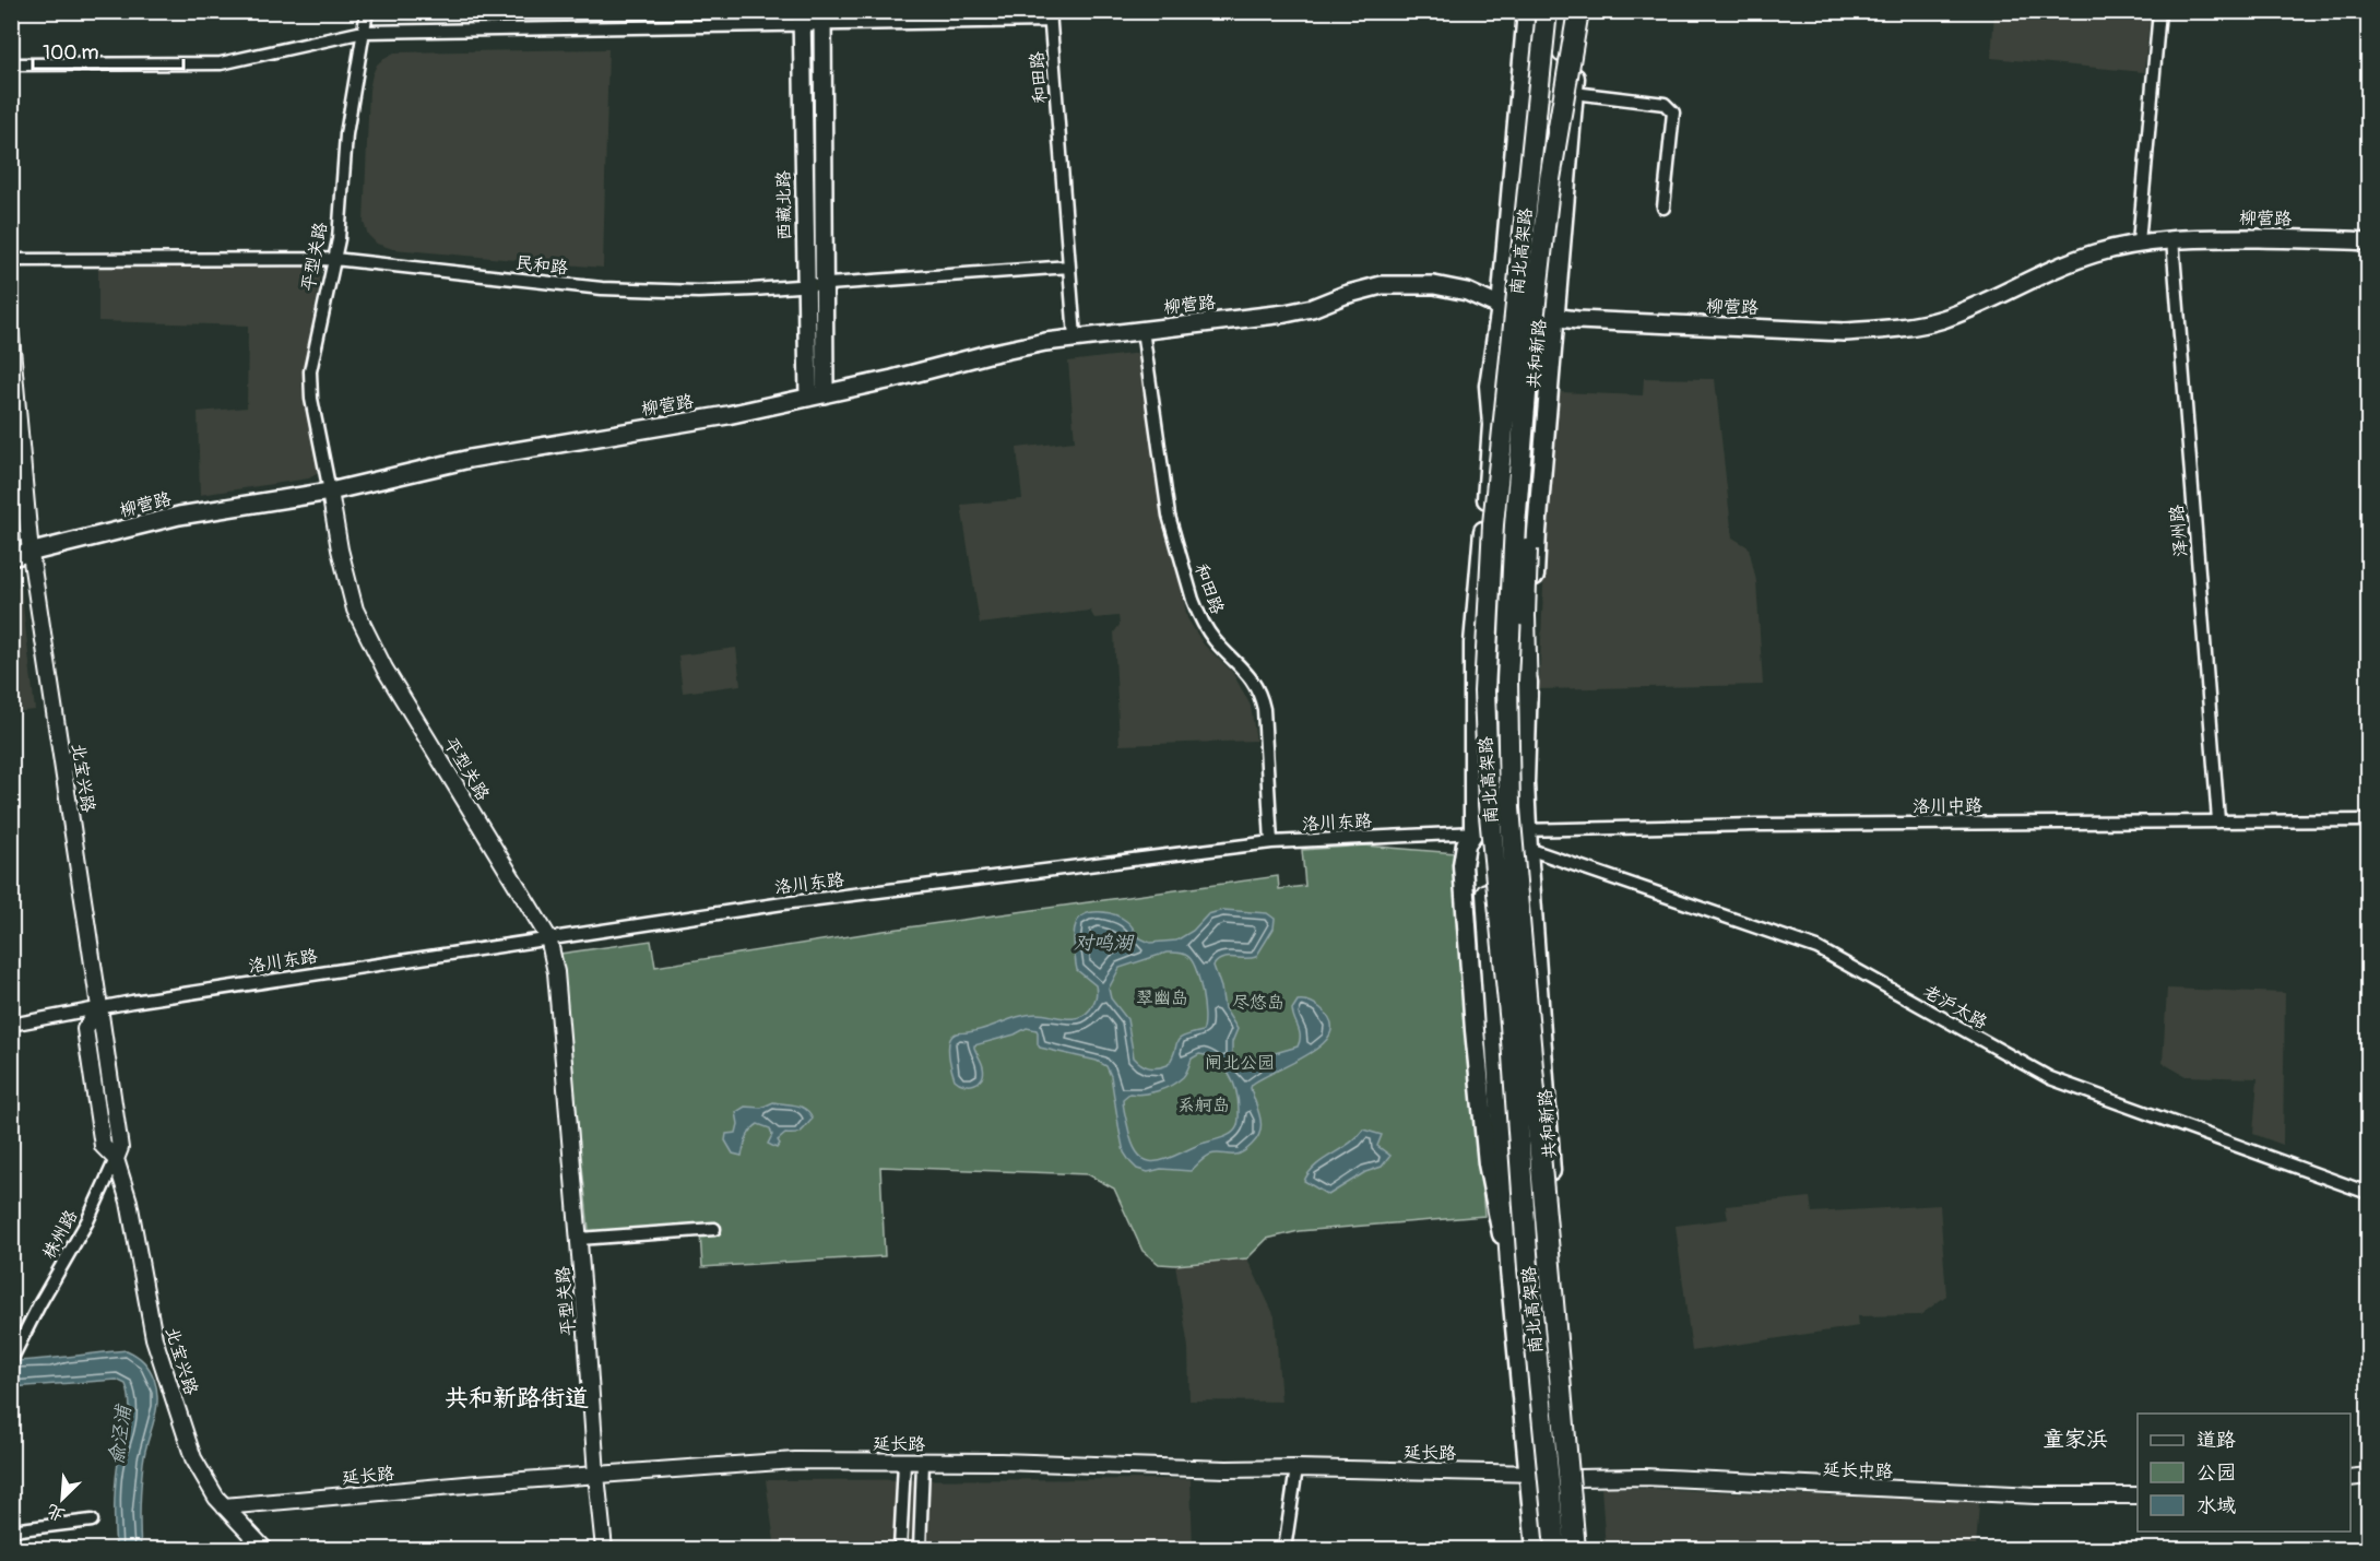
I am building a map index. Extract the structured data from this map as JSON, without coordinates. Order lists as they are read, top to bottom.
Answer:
{
  "streets": {
    "highway": ["南北高架路"],
    "main road": ["西藏北路", "柳营路", "共和新路"],
    "street": [
      "和田路",
      "平型关路",
      "民和路",
      "泽州路",
      "北宝兴路",
      "洛川中路",
      "洛川东路",
      "老沪太路",
      "株州路",
      "延长路",
      "延长中路"
    ]
  },
  "crossings": [
    ["和田路", "柳营路"],
    ["和田路", "民和路"],
    ["和田路", "洛川东路"],
    ["西藏北路", "柳营路"],
    ["西藏北路", "民和路"],
    ["柳营路", "平型关路"],
    ["柳营路", "共和新路"],
    ["柳营路", "泽州路"],
    ["柳营路", "北宝兴路"],
    ["平型关路", "民和路"],
    ["平型关路", "洛川东路"],
    ["平型关路", "延长路"],
    ["共和新路", "洛川中路"],
    ["共和新路", "洛川东路"],
    ["共和新路", "老沪太路"],
    ["共和新路", "延长路"],
    ["共和新路", "延长中路"],
    ["泽州路", "洛川中路"],
    ["北宝兴路", "洛川东路"],
    ["北宝兴路", "株州路"],
    ["北宝兴路", "延长路"],
    ["洛川中路", "洛川东路"],
    ["延长路", "延长中路"]
  ],
  "districts": ["共和新路街道", "童家浜"],
  "water": ["对鸣湖", "俞泾浦"],
  "parks": [
    "翠幽岛",
    "尽悠岛",
    "闸北公园",
    "系舸岛"
  ],
  "legend": ["道路", "公园", "水域"],
  "scale_bar": "100 m",
  "north": "bottom left"
}
